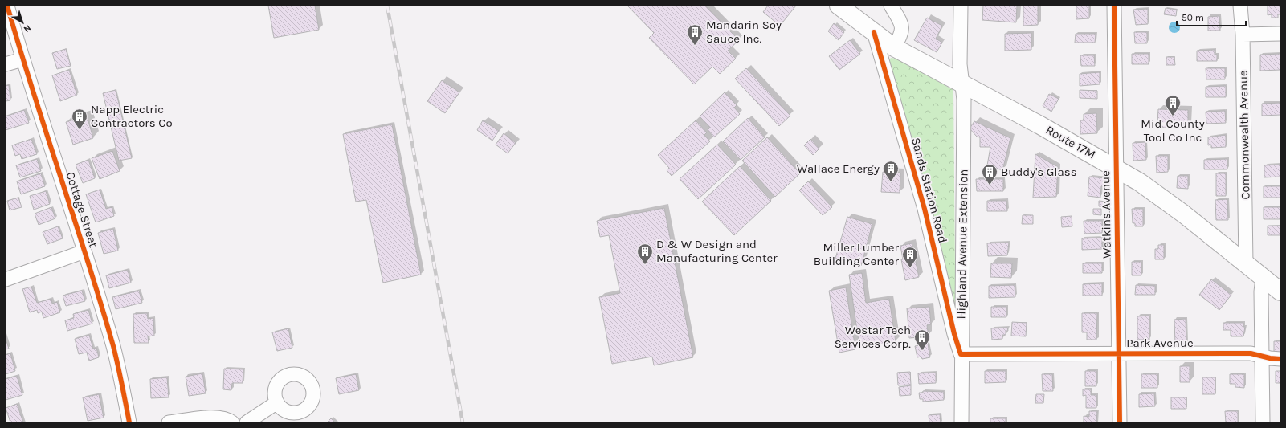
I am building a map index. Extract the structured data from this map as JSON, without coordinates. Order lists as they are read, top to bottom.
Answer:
{
  "streets": {
    "main road": ["Route 17M"],
    "street": [
      "Commonwealth Avenue",
      "Sands Station Road",
      "Cottage Street",
      "Watkins Avenue",
      "Highland Avenue Extension",
      "Park Avenue"
    ]
  },
  "crossings": [
    ["Commonwealth Avenue", "Route 17M"],
    ["Route 17M", "Sands Station Road"],
    ["Route 17M", "Watkins Avenue"],
    ["Route 17M", "Highland Avenue Extension"],
    ["Sands Station Road", "Highland Avenue Extension"],
    ["Sands Station Road", "Park Avenue"],
    ["Watkins Avenue", "Park Avenue"],
    ["Highland Avenue Extension", "Park Avenue"]
  ],
  "places": {
    "building": [
      "Mandarin Soy Sauce Inc.",
      "Mid-County Tool Co Inc",
      "Napp Electric Contractors Co",
      "Wallace Energy",
      "Buddy's Glass",
      "D & W Design and Manufacturing Center",
      "Miller Lumber Building Center",
      "Westar Tech Services Corp."
    ]
  },
  "scale_bar": "50 m",
  "north": "bottom right"
}
